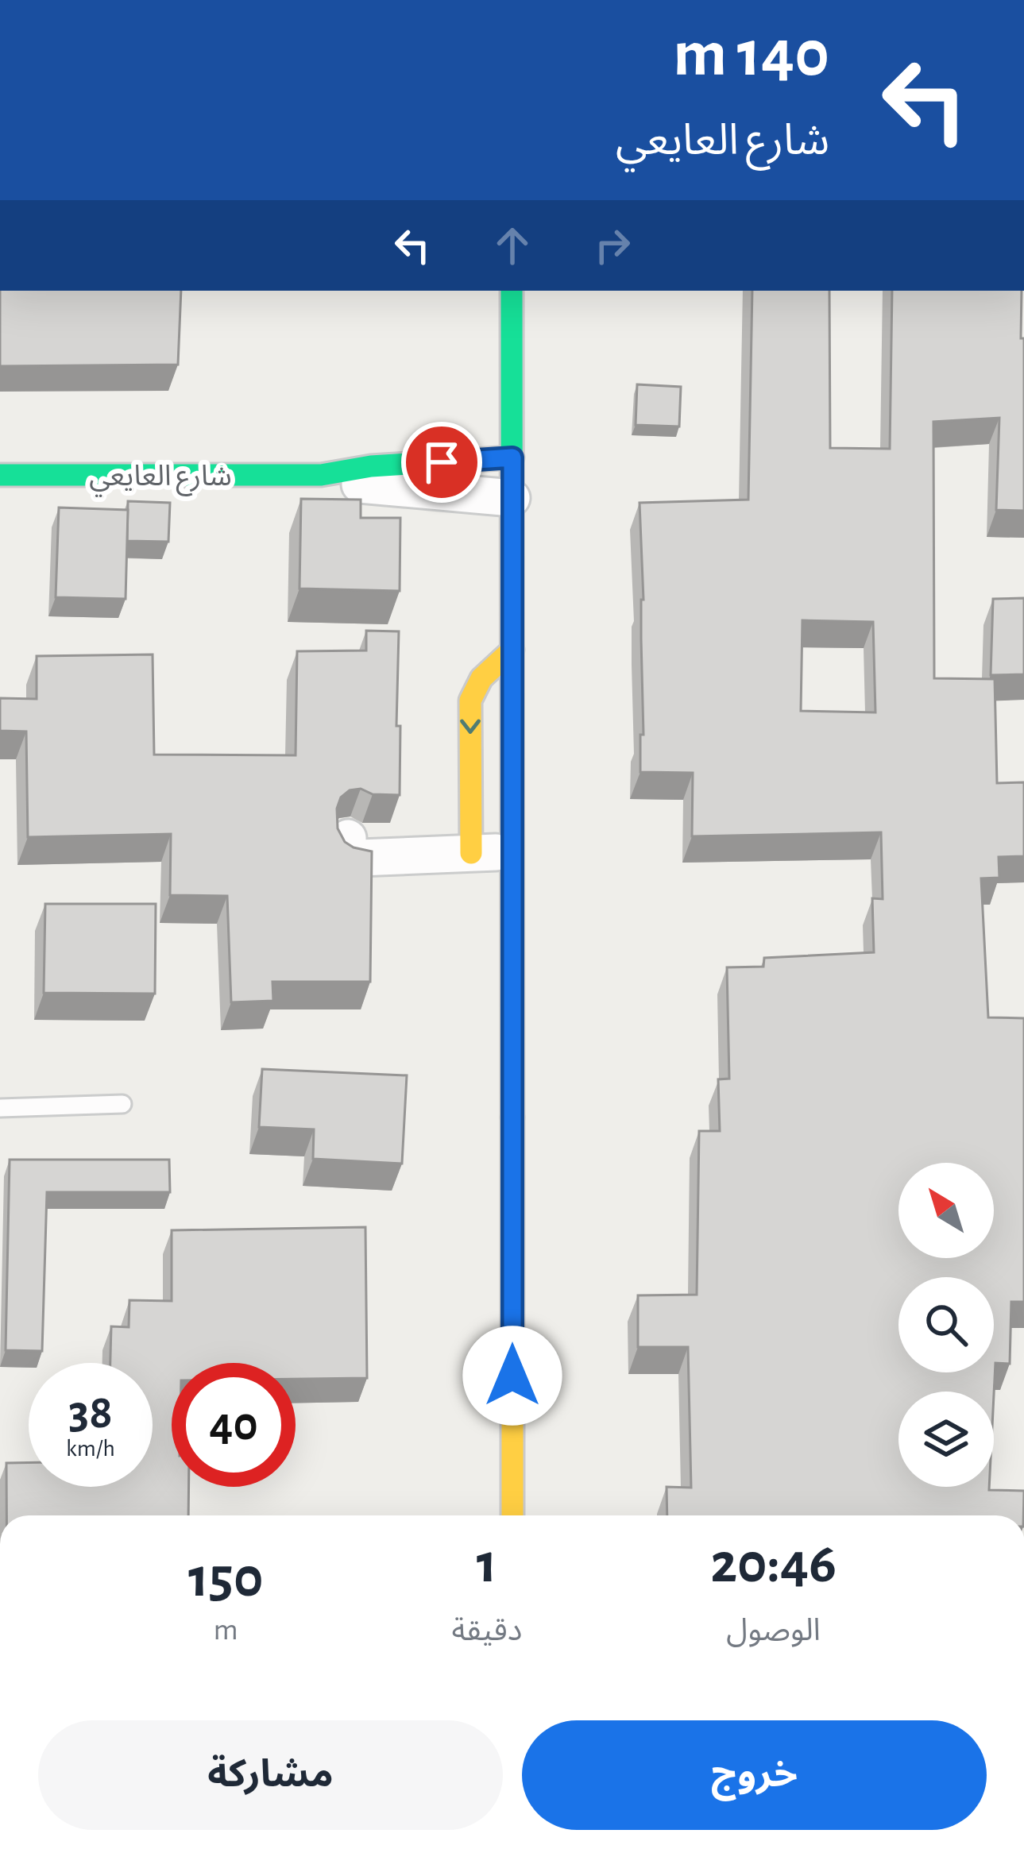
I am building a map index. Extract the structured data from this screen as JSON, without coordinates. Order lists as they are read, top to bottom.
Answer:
{
  "streets": {
    "street": ["شارع العايعي"]
  },
  "north": "top left",
  "page": {
    "turn": ["140 m", "شارع العايعي"],
    "speed": "38 km/h",
    "limit": "40",
    "eta": [
      "20:46",
      "الوصول",
      "1",
      "دقيقة",
      "150",
      "m"
    ],
    "buttons": ["خروج", "مشاركة"]
  }
}
